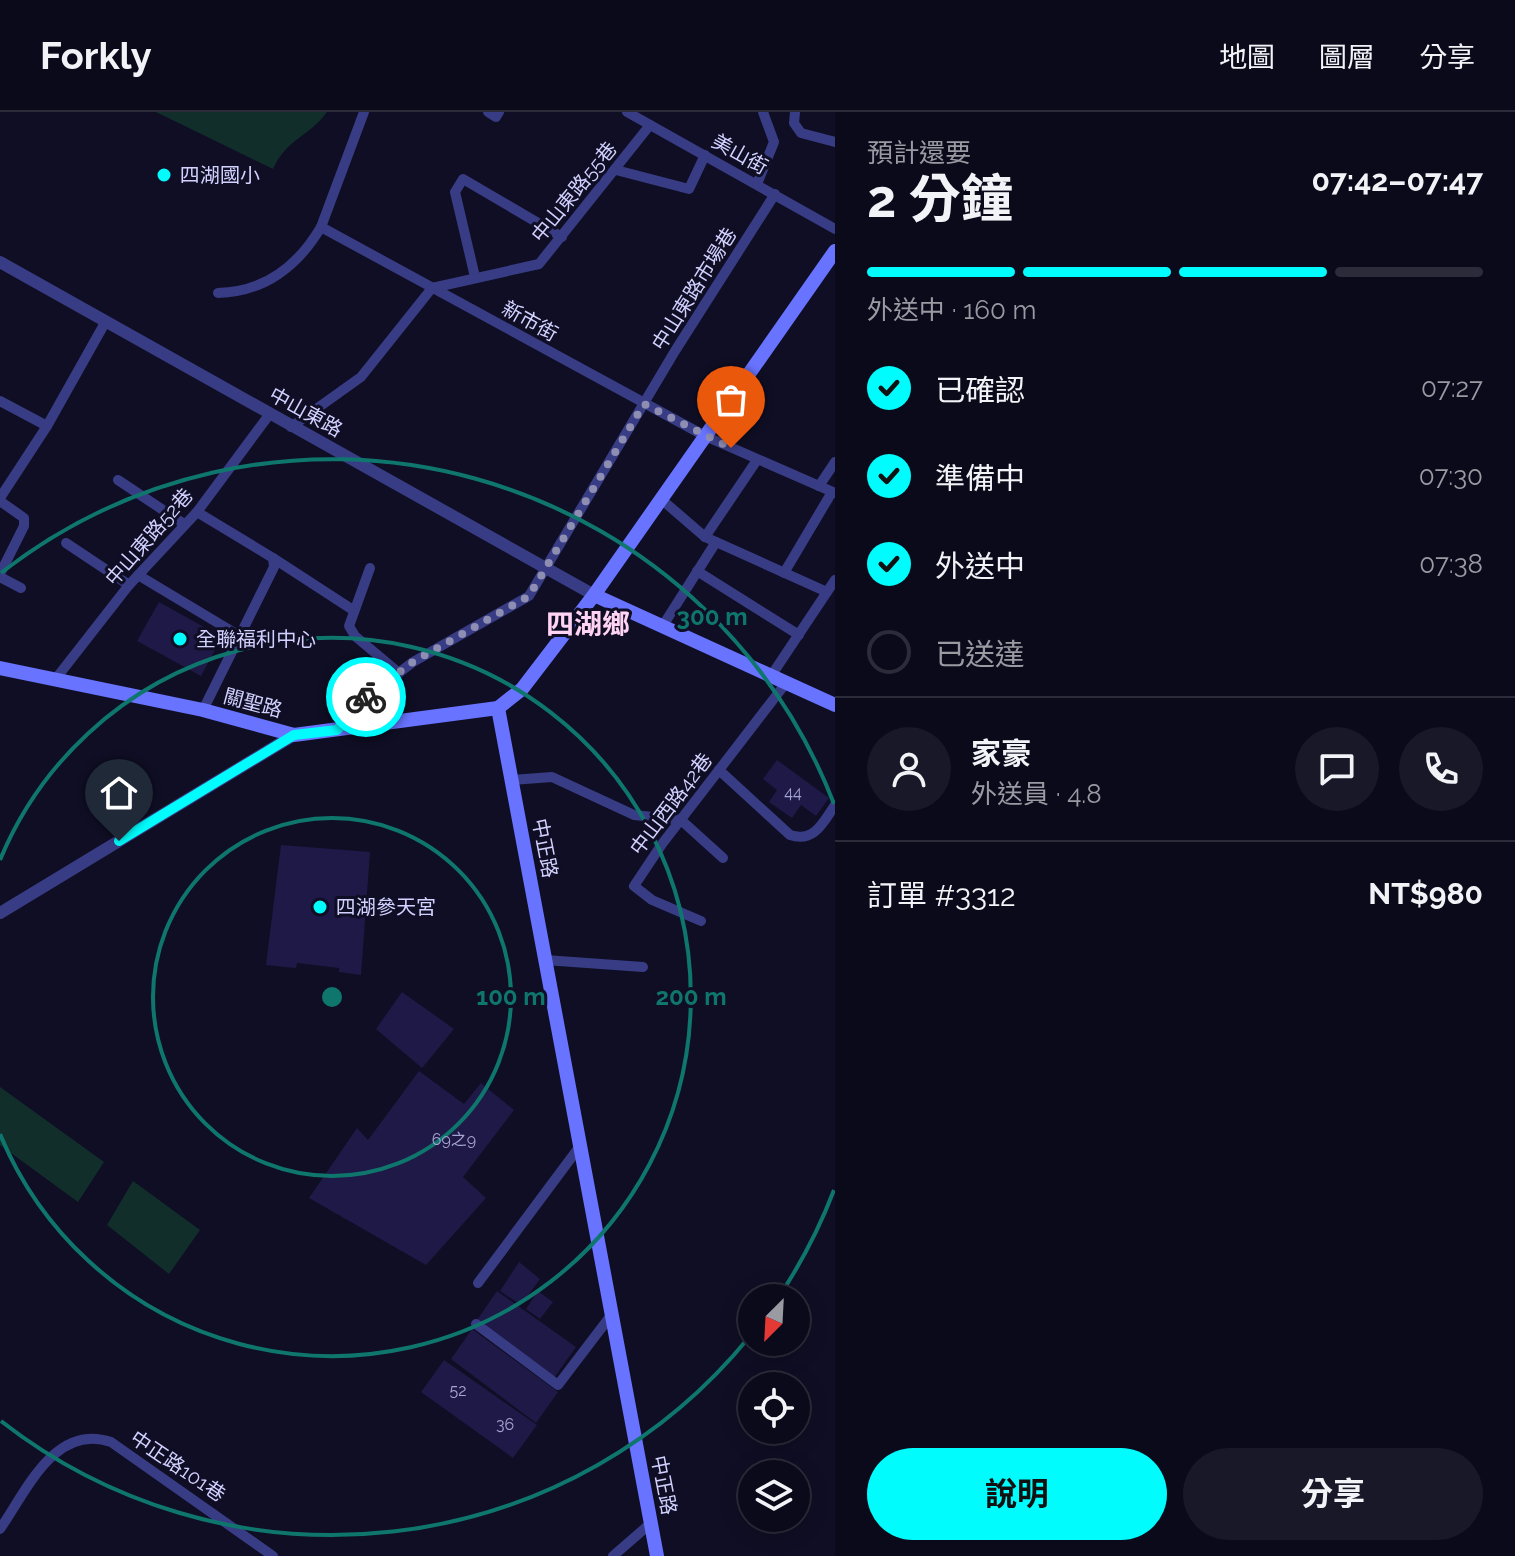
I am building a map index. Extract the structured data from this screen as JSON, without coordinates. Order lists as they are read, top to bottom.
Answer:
{
  "streets": {
    "main road": ["關聖路", "中正路"],
    "street": [
      "美山街",
      "中山東路55巷",
      "中山東路市場巷",
      "新市街",
      "中山東路",
      "中山東路52巷",
      "中山西路42巷",
      "中正路101巷"
    ]
  },
  "crossings": [
    ["美山街", "中山東路55巷"],
    ["美山街", "中山東路市場巷"],
    ["中山東路55巷", "新市街"],
    ["中山東路市場巷", "新市街"],
    ["中山東路市場巷", "中山東路"],
    ["中山東路市場巷", "關聖路"],
    ["中山東路", "中山東路52巷"],
    ["中山東路52巷", "關聖路"],
    ["關聖路", "中正路"]
  ],
  "districts": ["四湖鄉"],
  "places": ["四湖國小", "全聯福利中心", "四湖參天宮"],
  "house_numbers": [
    "44",
    "69之9",
    "52",
    "36"
  ],
  "north": "bottom left",
  "page": {
    "header": "Forkly",
    "nav": ["地圖", "圖層", "分享"],
    "heading": ["2 分鐘", "預計還要", "07:42–07:47"],
    "panel": [
      "家豪",
      "外送員 · 4.8",
      "訂單 #3312",
      "NT$980"
    ],
    "bar": "外送中 · 160 m",
    "list": [
      ["已確認", "07:27"],
      ["準備中", "07:30"],
      ["外送中", "07:38"],
      "已送達"
    ],
    "buttons": ["說明", "分享"]
  },
  "rings": ["300 m", "100 m", "200 m"]
}
